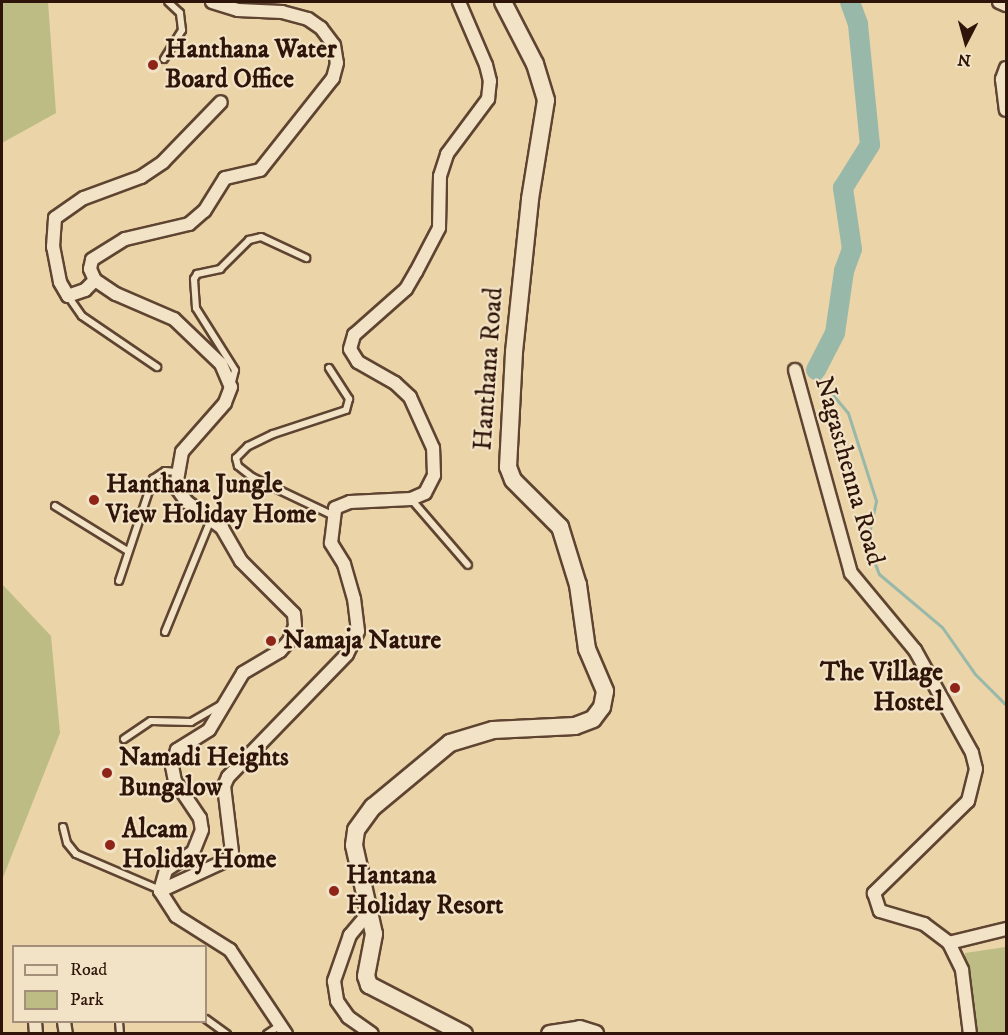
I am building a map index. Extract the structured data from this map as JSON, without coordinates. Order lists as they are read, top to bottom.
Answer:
{
  "streets": {
    "street": ["Hanthana Road", "Nagasthenna Road"]
  },
  "places": [
    "Hanthana Water Board Office",
    "Hanthana Jungle View Holiday Home",
    "Namaja Nature",
    "The Village Hostel",
    "Namadi Heights Bungalow",
    "Alcam Holiday Home",
    "Hantana Holiday Resort"
  ],
  "legend": ["Road", "Park"],
  "north": "bottom"
}
